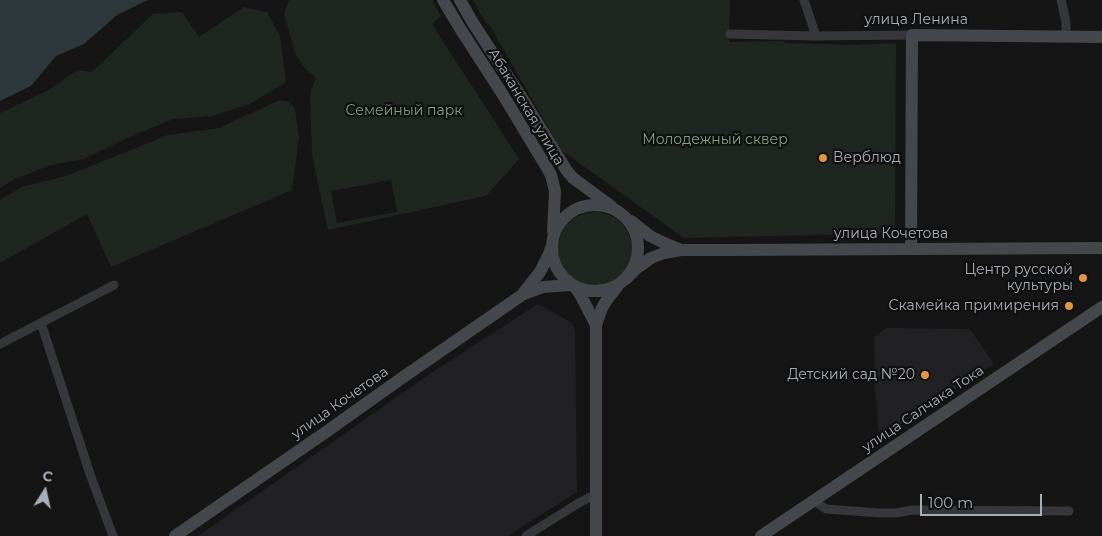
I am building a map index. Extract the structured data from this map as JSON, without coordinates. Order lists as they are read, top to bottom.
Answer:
{
  "streets": {
    "main road": [
      "улица Ленина",
      "Абаканская улица",
      "улица Кочетова",
      "улица Салчака Тока"
    ]
  },
  "crossings": [
    ["Абаканская улица", "улица Кочетова"]
  ],
  "parks": ["Семейный парк", "Молодежный сквер"],
  "places": [
    "Верблюд",
    "Центр русской культуры",
    "Скамейка примирения",
    "Детский сад №20"
  ],
  "scale_bar": "100 m",
  "north": "top"
}
